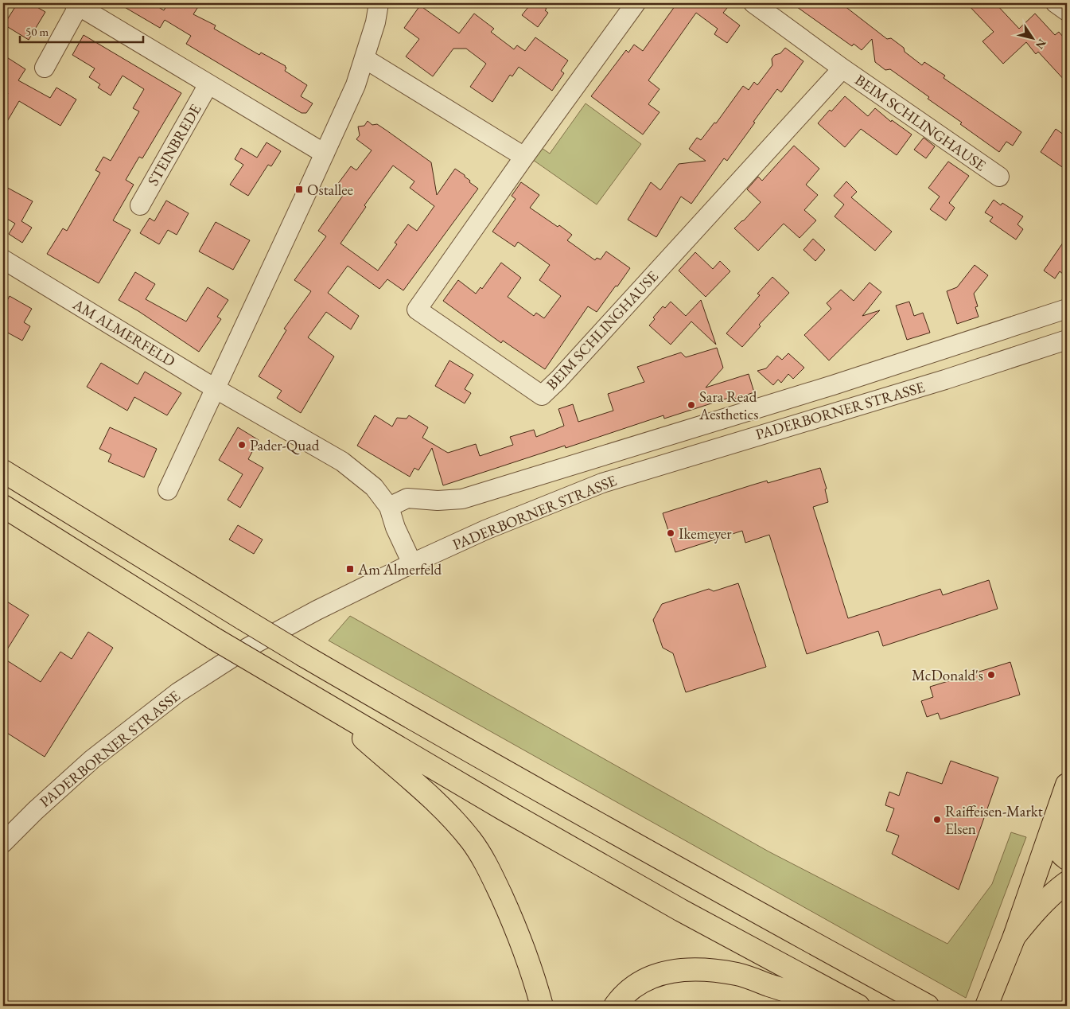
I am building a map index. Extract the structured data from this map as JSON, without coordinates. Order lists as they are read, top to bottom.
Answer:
{
  "streets": {
    "street": [
      "BEIM SCHLINGHAUSE",
      "STEINBREDE",
      "AM ALMERFELD",
      "PADERBORNER STRASSE"
    ]
  },
  "crossings": [
    ["AM ALMERFELD", "PADERBORNER STRASSE"]
  ],
  "places": {
    "transit": ["Ostallee", "Am Almerfeld"],
    "other": [
      "Sara Read Aesthetics",
      "Pader-Quad",
      "Ikemeyer",
      "McDonald's",
      "Raiffeisen-Markt Elsen"
    ]
  },
  "scale_bar": "50 m",
  "north": "bottom right"
}
